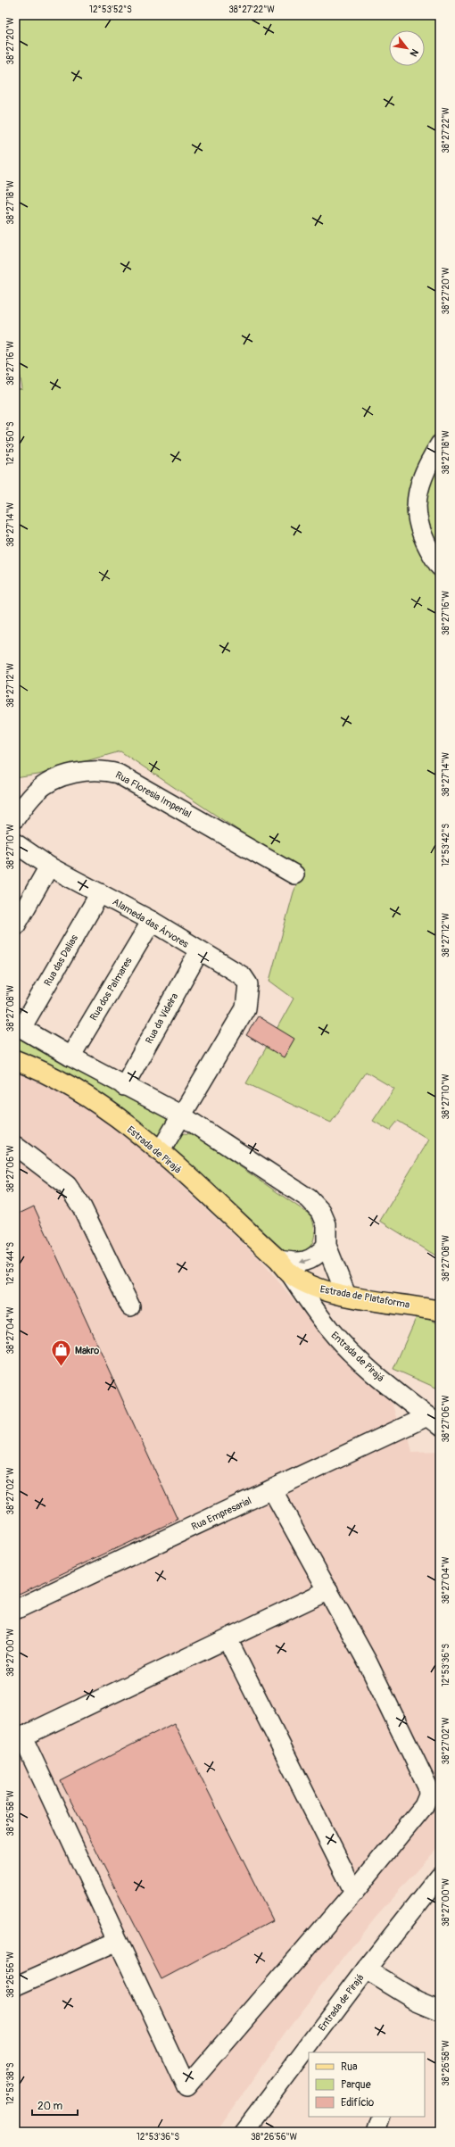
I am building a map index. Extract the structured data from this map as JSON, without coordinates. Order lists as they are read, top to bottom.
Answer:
{
  "streets": {
    "main road": ["Estrada de Pirajá", "Estrada de Plataforma"],
    "street": [
      "Rua Floresia Imperial",
      "Alameda das Árvores",
      "Rua das Dalias",
      "Rua dos Palmares",
      "Rua da Videira",
      "Entrada de Pirajá",
      "Rua Empresarial"
    ]
  },
  "crossings": [
    ["Alameda das Árvores", "Rua das Dalias"],
    ["Alameda das Árvores", "Rua dos Palmares"],
    ["Alameda das Árvores", "Rua da Videira"],
    ["Alameda das Árvores", "Estrada de Pirajá"],
    ["Estrada de Pirajá", "Estrada de Plataforma"],
    ["Estrada de Pirajá", "Entrada de Pirajá"],
    ["Estrada de Plataforma", "Entrada de Pirajá"],
    ["Entrada de Pirajá", "Rua Empresarial"]
  ],
  "places": {
    "shop": ["Makro"]
  },
  "legend": ["Rua", "Parque", "Edifício"],
  "scale_bar": "20 m",
  "north": "bottom right",
  "coordinates": [
    "12°53'52\"S",
    "38°27'22\"W",
    "38°27'20\"W",
    "38°27'18\"W",
    "38°27'16\"W",
    "12°53'50\"S",
    "38°27'14\"W",
    "38°27'12\"W",
    "12°53'42\"S",
    "38°27'10\"W",
    "38°27'08\"W",
    "38°27'06\"W",
    "12°53'44\"S",
    "38°27'04\"W",
    "38°27'02\"W",
    "38°27'00\"W",
    "12°53'36\"S",
    "38°26'58\"W",
    "38°26'56\"W",
    "12°53'38\"S"
  ]
}
